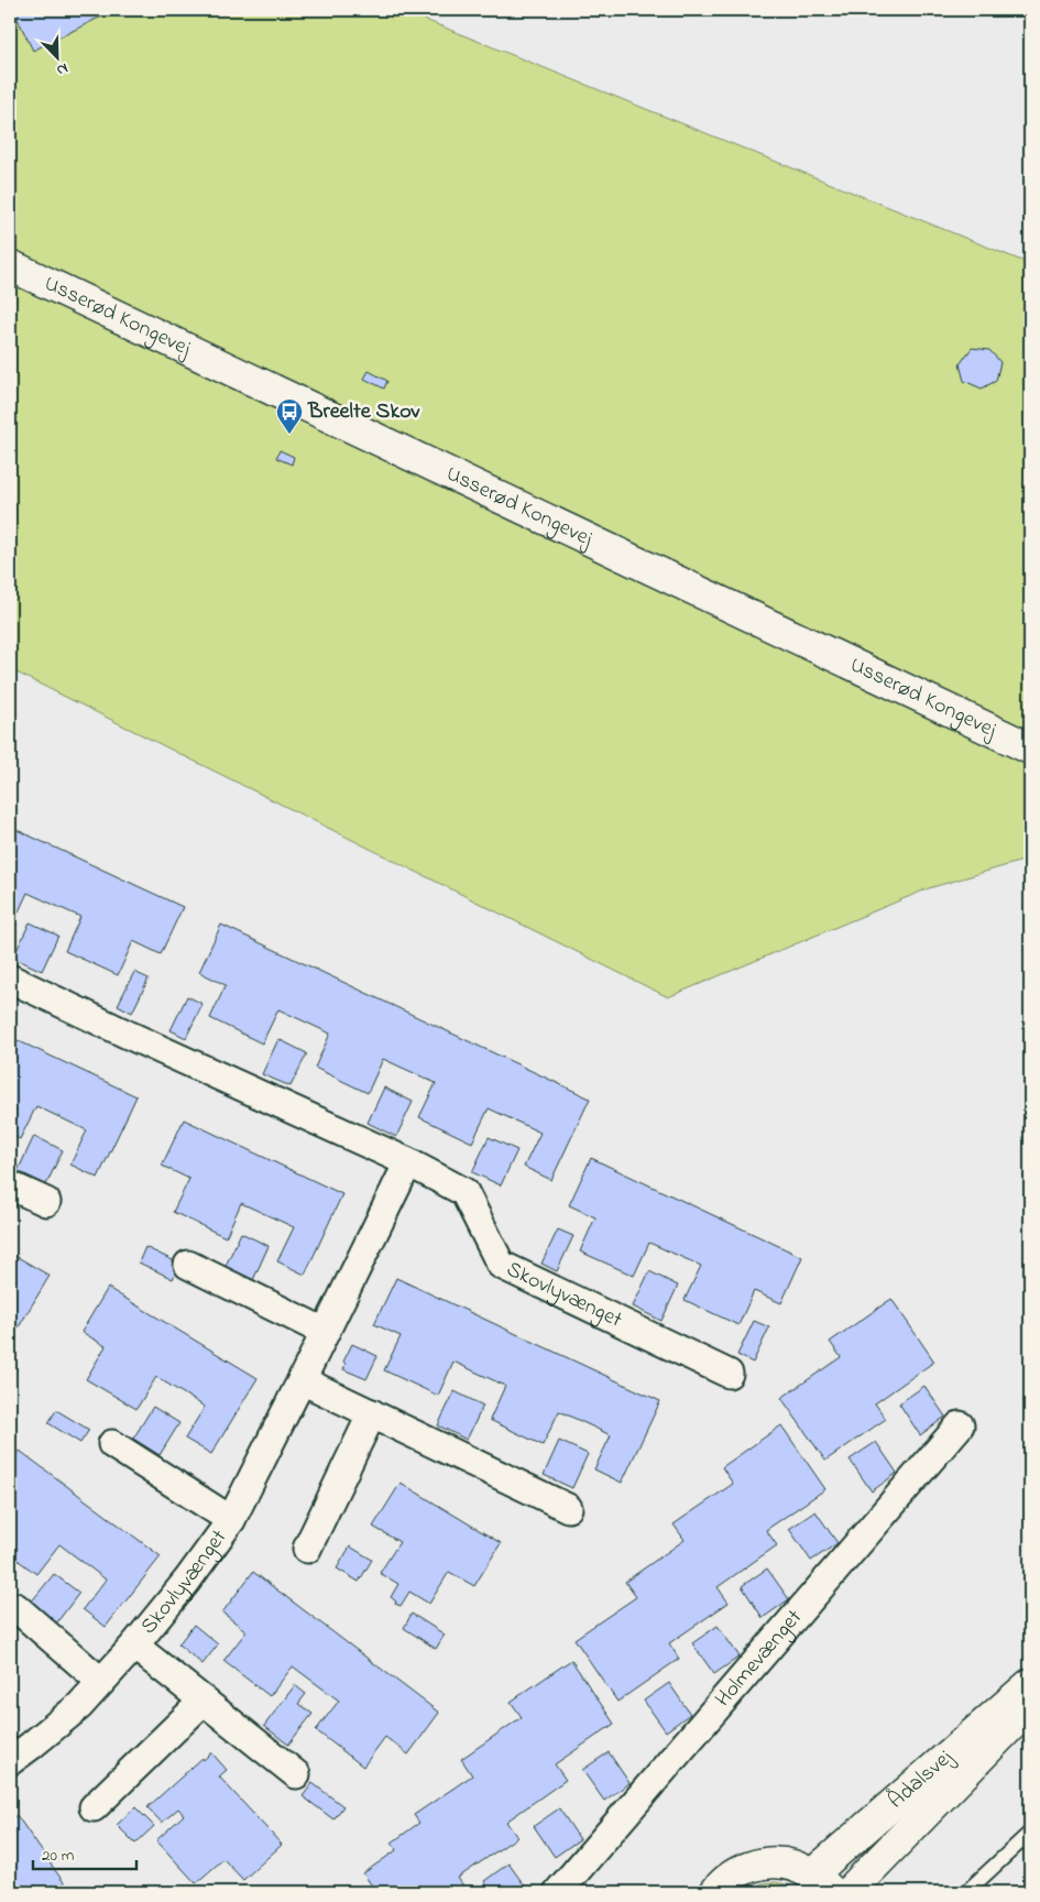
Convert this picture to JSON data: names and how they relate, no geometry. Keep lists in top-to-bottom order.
{
  "streets": {
    "main road": ["Usserød Kongevej", "Ådalsvej"],
    "street": ["Skovlyvænget", "Holmevænget"]
  },
  "places": {
    "bus stop": ["Breelte Skov"]
  },
  "scale_bar": "20 m",
  "north": "bottom right"
}
